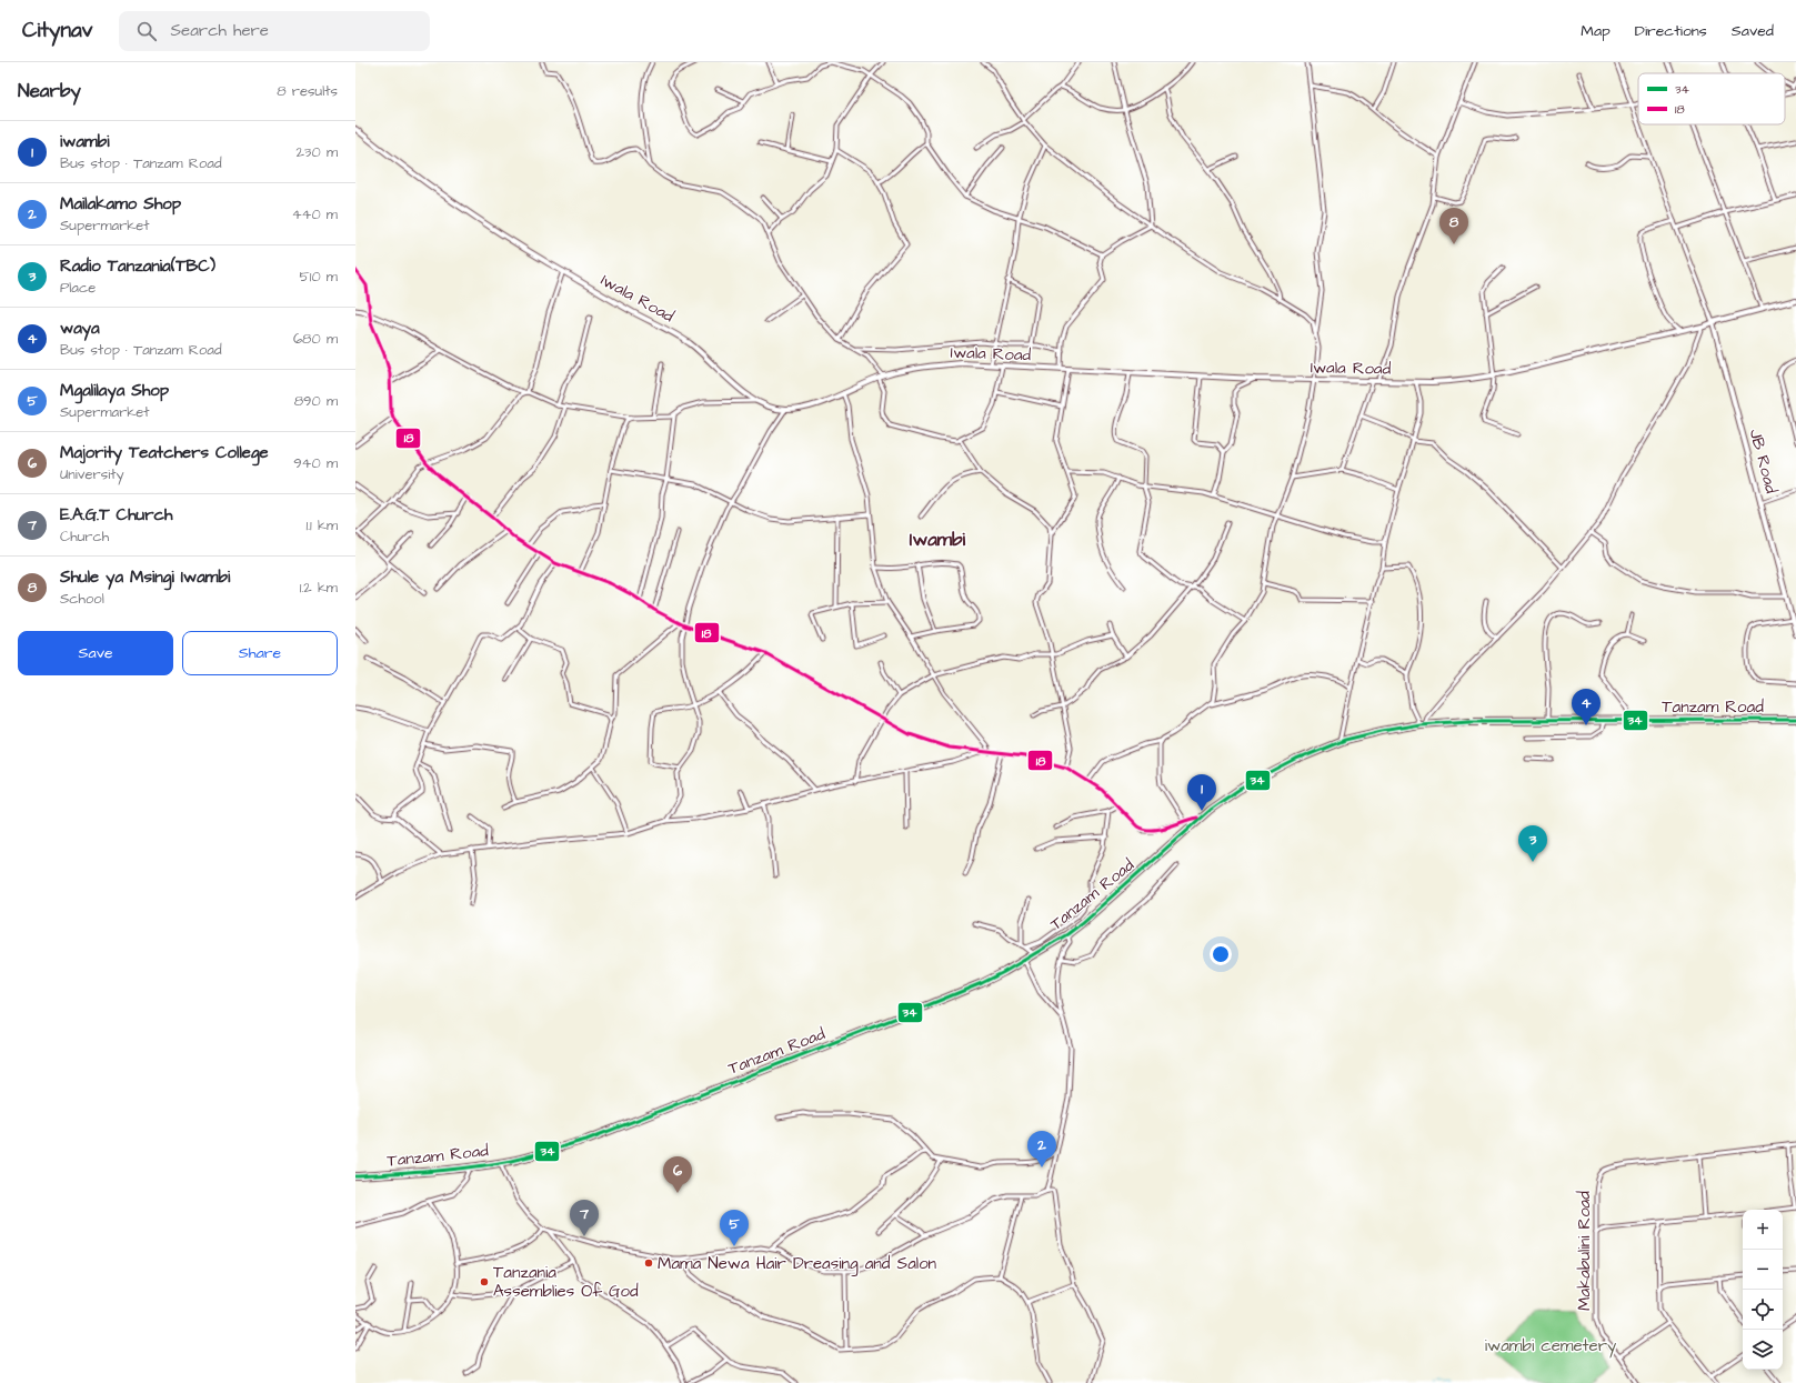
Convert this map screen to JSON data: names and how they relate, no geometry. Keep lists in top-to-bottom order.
{
  "streets": {
    "highway": ["Tanzam Road"],
    "street": ["Iwala Road", "JB Road", "Makabulini Road"]
  },
  "crossings": [
    ["Iwala Road", "JB Road"]
  ],
  "districts": ["Iwambi"],
  "parks": ["iwambi cemetery"],
  "places": ["Mama Newa Hair Dreasing and Salon", "Tanzania Assemblies Of God"],
  "lines": ["transit line 18", "transit line 34"],
  "legend": ["34", "18"],
  "page": {
    "header": "Citynav",
    "search": "Search here",
    "nav": ["Map", "Directions", "Saved"],
    "heading": ["Nearby", "8 results"],
    "list": [
      {
        "mark": "1",
        "name": "iwambi",
        "note": "Bus stop · Tanzam Road",
        "value": "230 m"
      },
      {
        "mark": "2",
        "name": "Mailakamo Shop",
        "note": "Supermarket",
        "value": "440 m"
      },
      {
        "mark": "3",
        "name": "Radio Tanzania(TBC)",
        "note": "Place",
        "value": "510 m"
      },
      {
        "mark": "4",
        "name": "waya",
        "note": "Bus stop · Tanzam Road",
        "value": "680 m"
      },
      {
        "mark": "5",
        "name": "Mgalilaya Shop",
        "note": "Supermarket",
        "value": "890 m"
      },
      {
        "mark": "6",
        "name": "Majority Teatchers College",
        "note": "University",
        "value": "940 m"
      },
      {
        "mark": "7",
        "name": "E.A.G.T Church",
        "note": "Church",
        "value": "1.1 km"
      },
      {
        "mark": "8",
        "name": "Shule ya Msingi Iwambi",
        "note": "School",
        "value": "1.2 km"
      }
    ],
    "pins": [
      "8",
      "4",
      "1",
      "3",
      "2",
      "6",
      "7",
      "5"
    ],
    "buttons": ["Save", "Share"],
    "map_buttons": ["+", "−"]
  }
}
